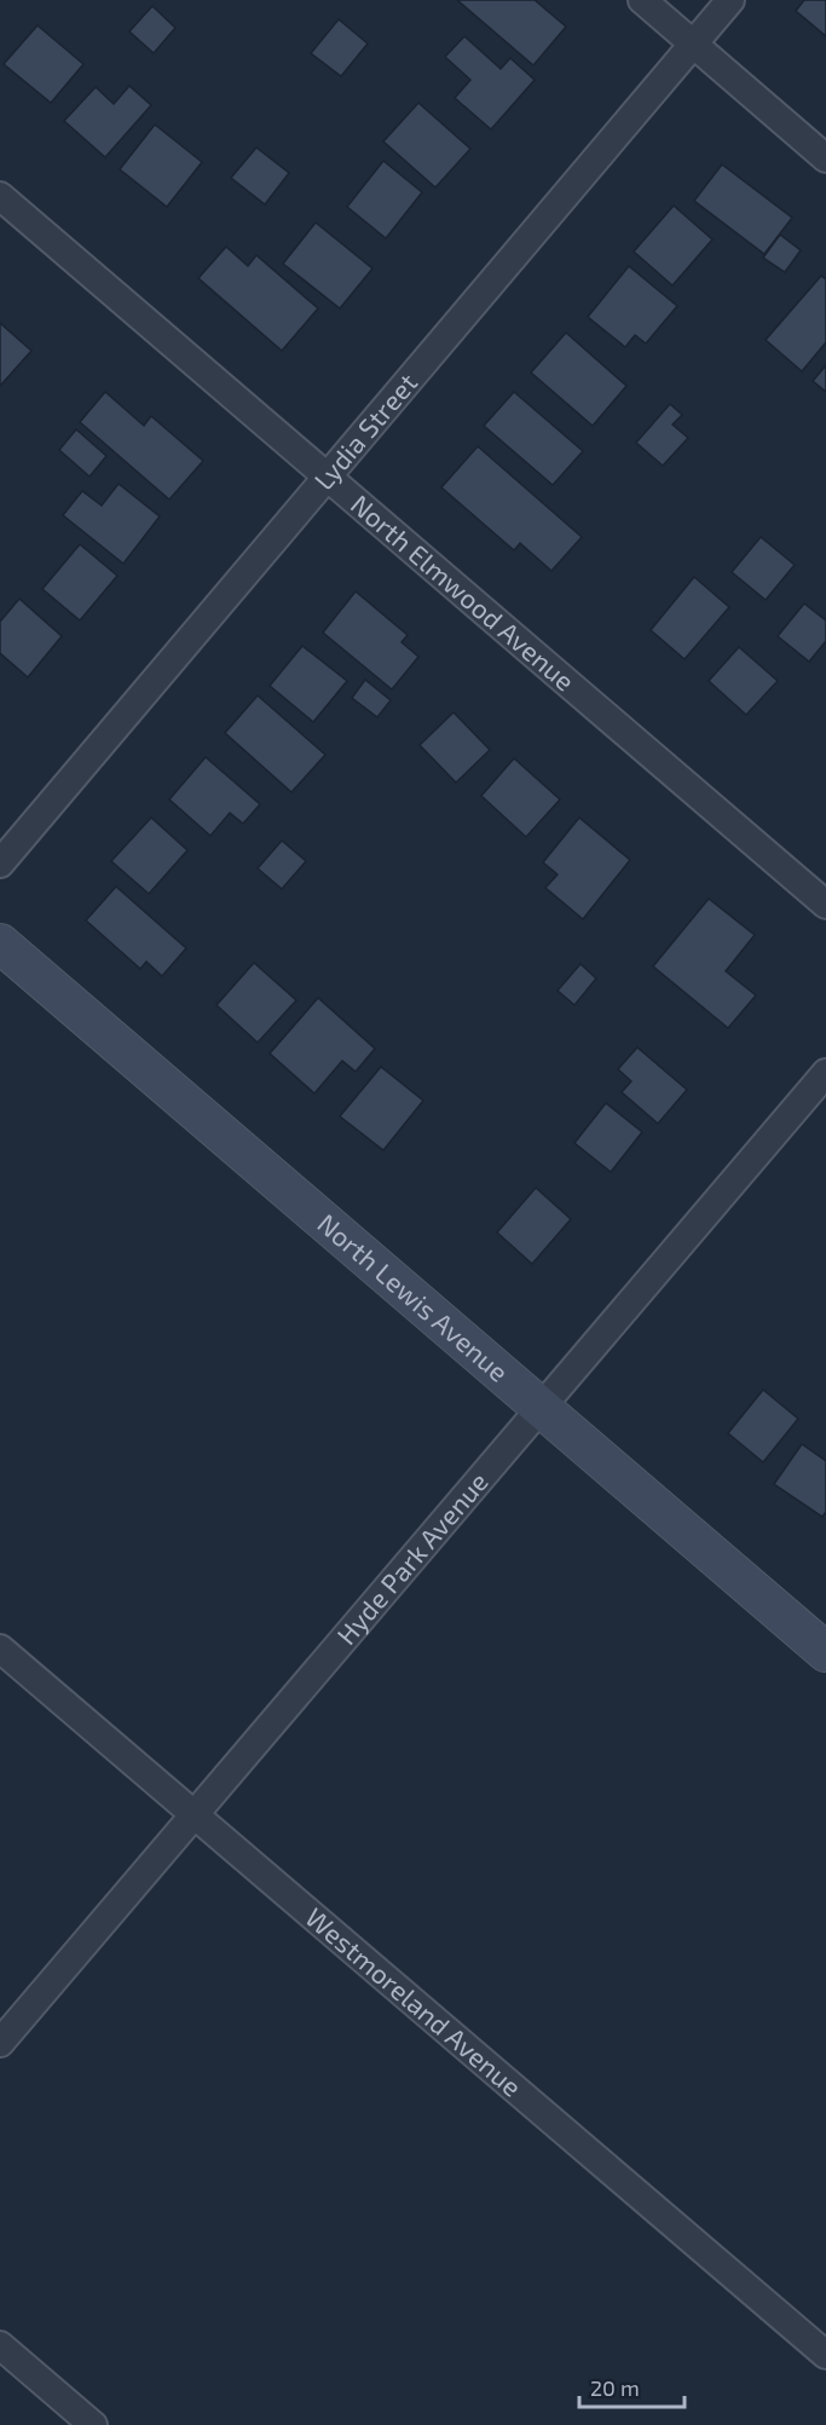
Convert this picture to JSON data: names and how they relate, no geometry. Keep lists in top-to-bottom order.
{
  "streets": {
    "main road": ["North Lewis Avenue"],
    "street": [
      "Lydia Street",
      "North Elmwood Avenue",
      "Hyde Park Avenue",
      "Westmoreland Avenue"
    ]
  },
  "crossings": [
    ["Lydia Street", "North Elmwood Avenue"],
    ["North Lewis Avenue", "Hyde Park Avenue"],
    ["Hyde Park Avenue", "Westmoreland Avenue"]
  ],
  "scale_bar": "20 m"
}
